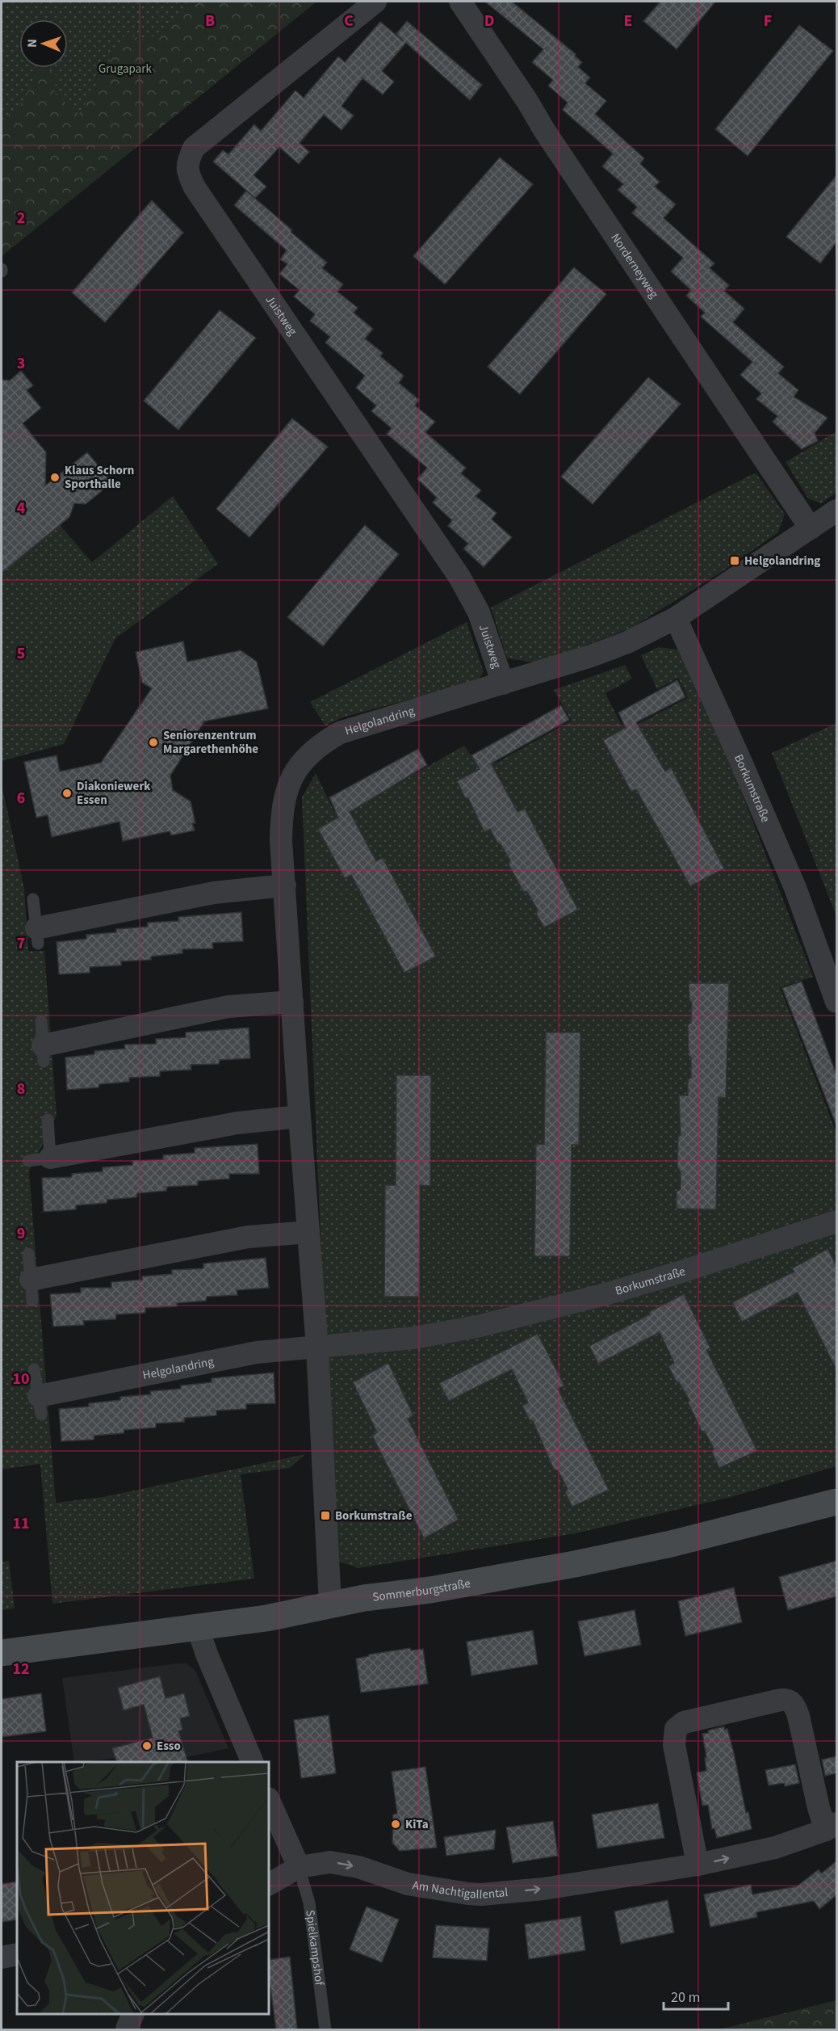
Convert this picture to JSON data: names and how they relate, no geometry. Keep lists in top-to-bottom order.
{
  "streets": {
    "street": [
      "Norderneyweg",
      "Juistweg",
      "Helgolandring",
      "Borkumstraße",
      "Sommerburgstraße",
      "Am Nachtigallental"
    ],
    "lane": ["Spielkampshof"]
  },
  "crossings": [
    ["Norderneyweg", "Helgolandring"],
    ["Juistweg", "Helgolandring"],
    ["Helgolandring", "Borkumstraße"],
    ["Helgolandring", "Sommerburgstraße"],
    ["Am Nachtigallental", "Spielkampshof"]
  ],
  "one_way": ["Am Nachtigallental"],
  "parks": ["Grugapark"],
  "places": {
    "other": [
      "Klaus Schorn Sporthalle",
      "Seniorenzentrum Margarethenhöhe",
      "Diakoniewerk Essen",
      "Esso",
      "KiTa"
    ],
    "transit": ["Helgolandring", "Borkumstraße"]
  },
  "scale_bar": "20 m",
  "north": "left",
  "grid": {
    "columns": [
      "B",
      "C",
      "D",
      "E",
      "F"
    ],
    "rows": [
      "2",
      "3",
      "4",
      "5",
      "6",
      "7",
      "8",
      "9",
      "10",
      "11",
      "12"
    ]
  }
}
